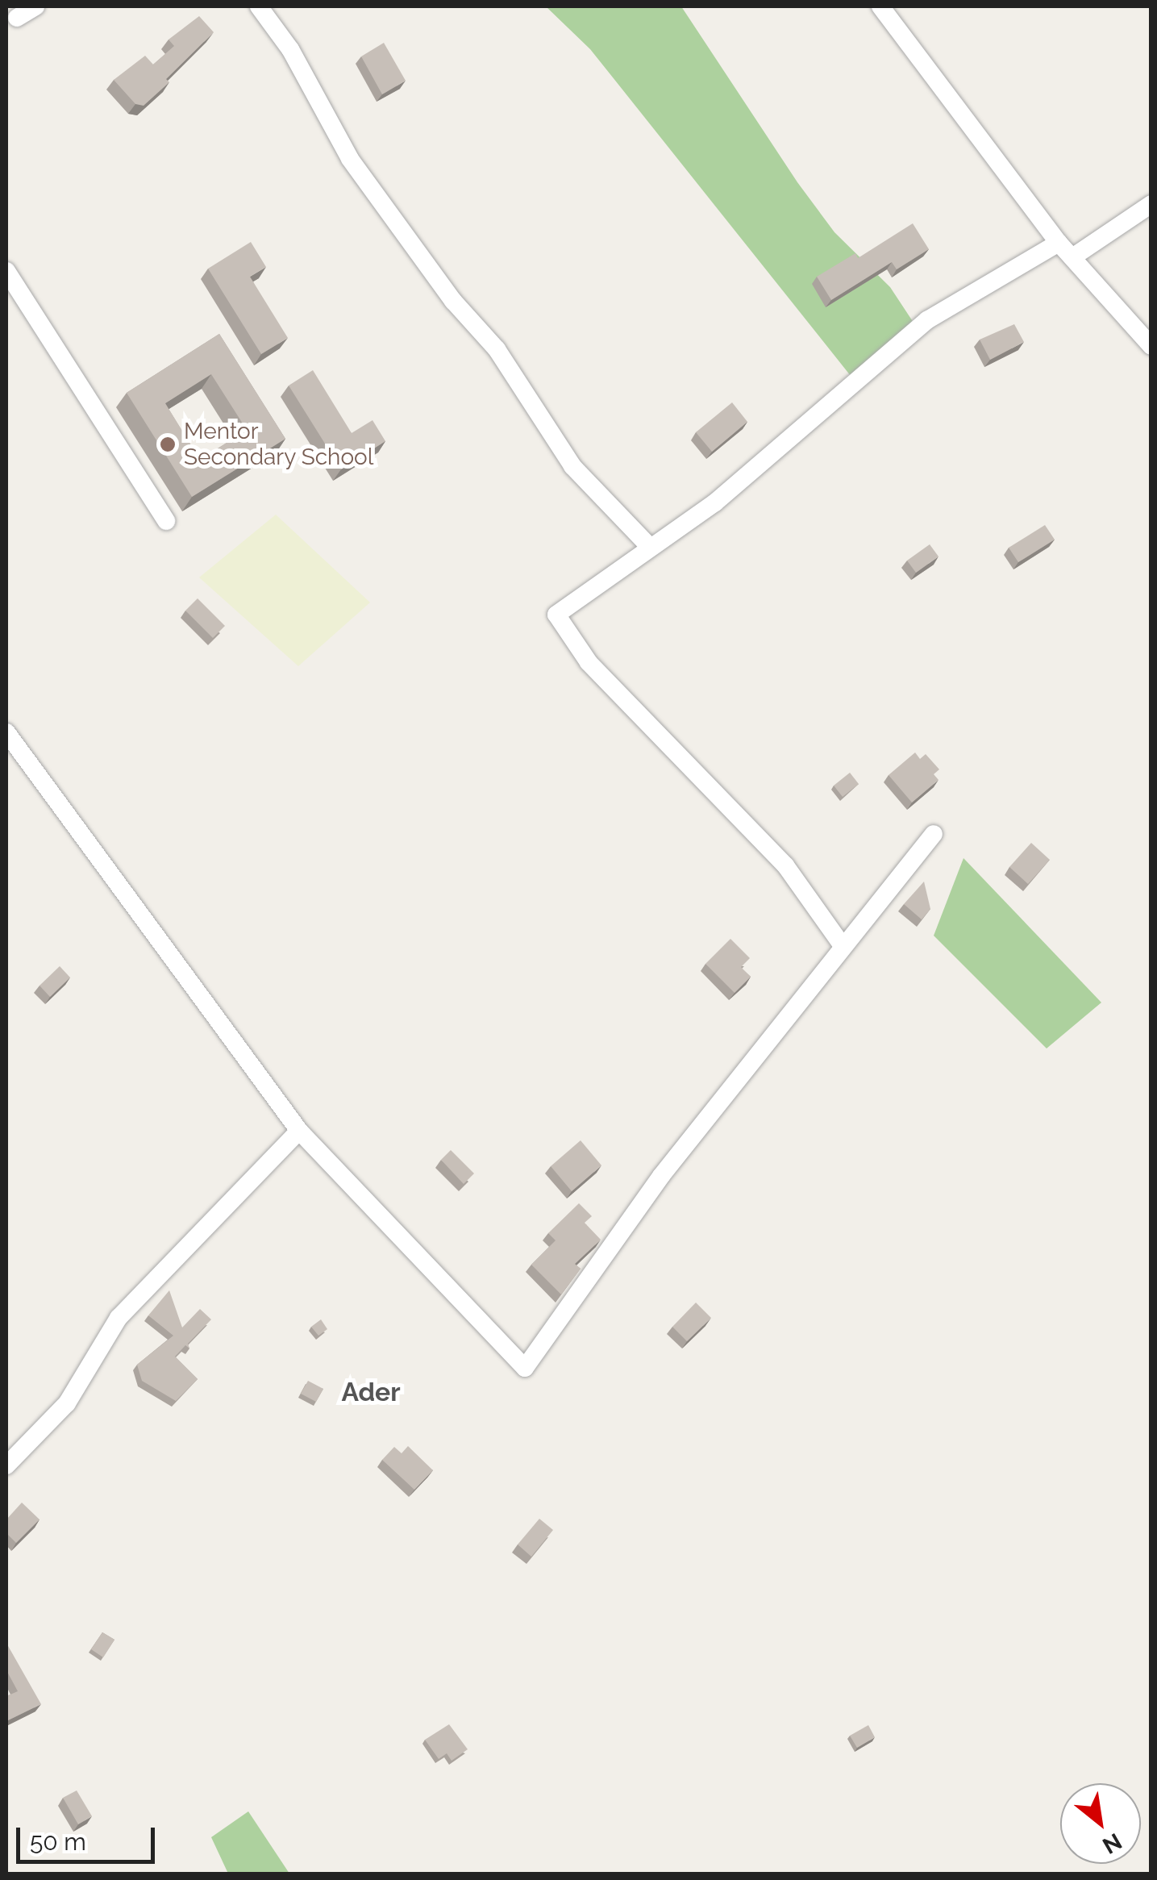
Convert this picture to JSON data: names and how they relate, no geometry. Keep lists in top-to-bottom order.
{
  "districts": ["Ader"],
  "places": ["Mentor Secondary School"],
  "scale_bar": "50 m",
  "north": "bottom right"
}
